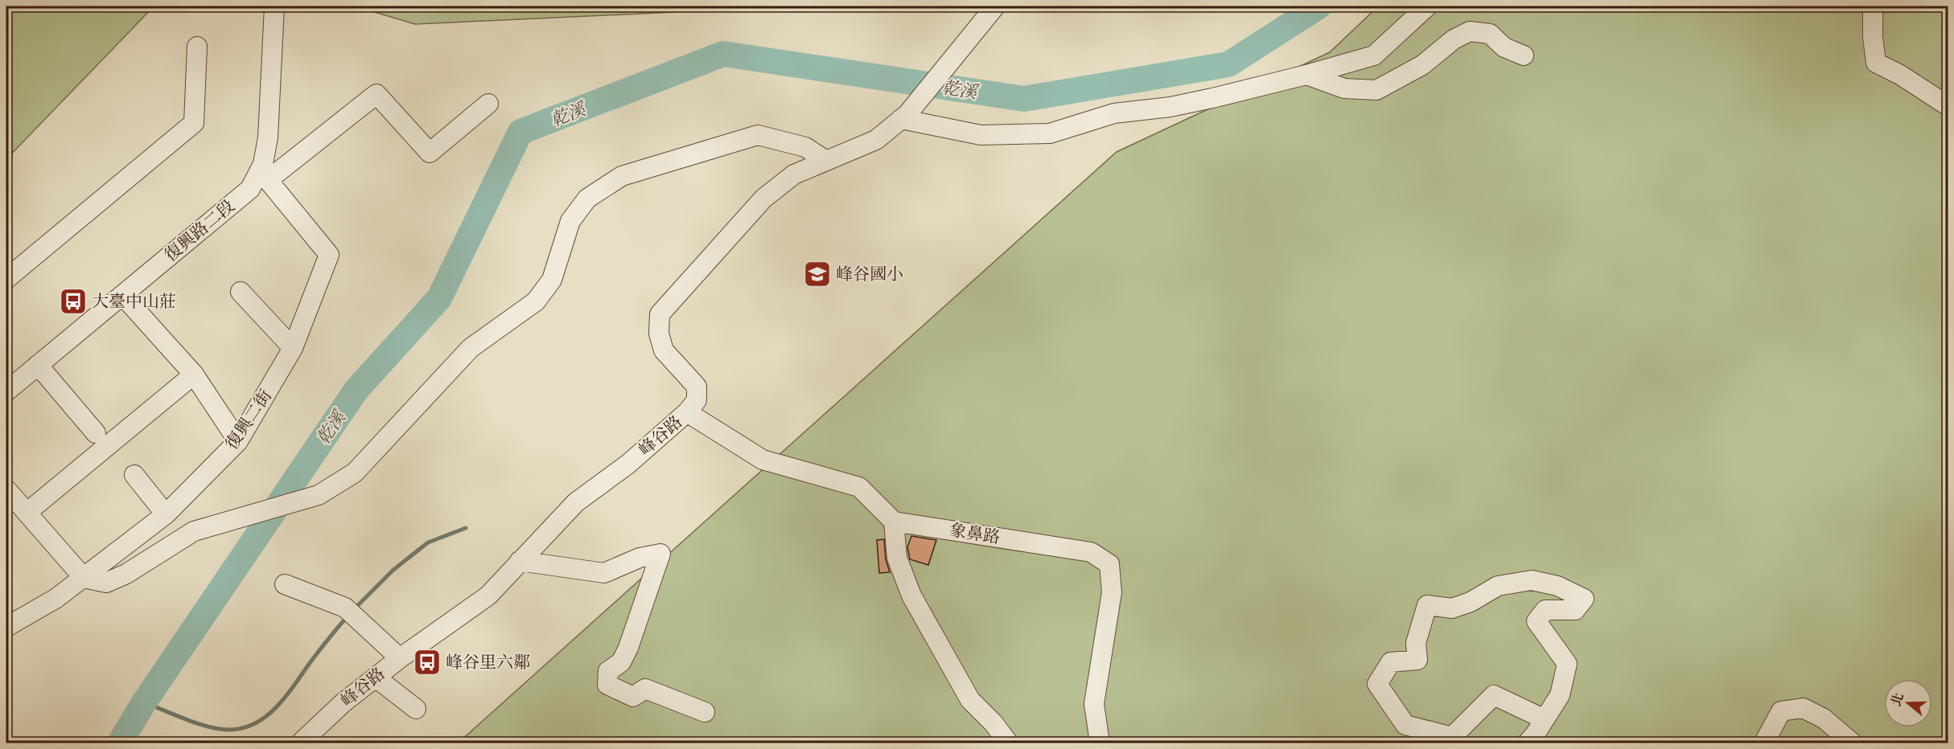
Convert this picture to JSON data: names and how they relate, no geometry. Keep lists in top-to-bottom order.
{
  "streets": {
    "street": [
      "復興路二段",
      "復興二街",
      "峰谷路",
      "象鼻路"
    ]
  },
  "crossings": [
    ["復興路二段", "復興二街"]
  ],
  "water": ["乾溪"],
  "places": {
    "school or university": ["峰谷國小"],
    "bus stop": ["大臺中山莊", "峰谷里六鄰"]
  },
  "north": "left"
}
